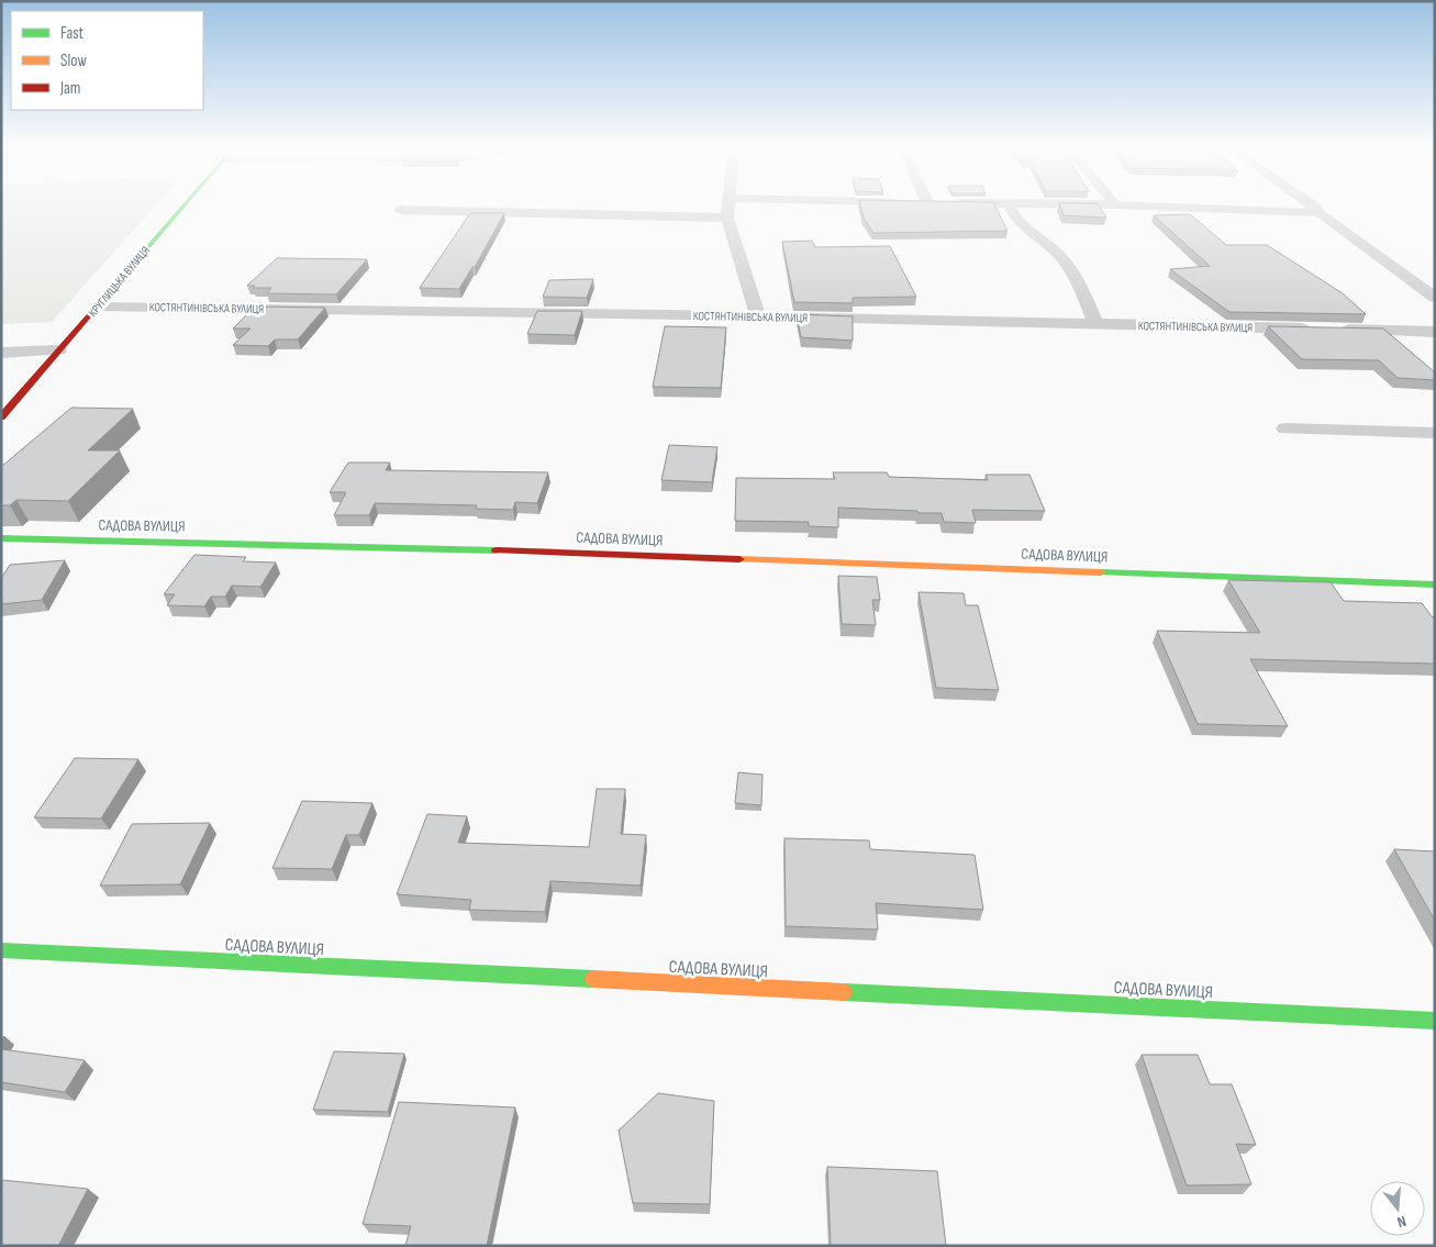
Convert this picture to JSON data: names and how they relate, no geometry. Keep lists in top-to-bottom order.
{
  "streets": {
    "street": ["КРУГЛИЦЬКА ВУЛИЦЯ", "КОСТЯНТИНІВСЬКА ВУЛИЦЯ", "САДОВА ВУЛИЦЯ"]
  },
  "crossings": [
    ["КРУГЛИЦЬКА ВУЛИЦЯ", "КОСТЯНТИНІВСЬКА ВУЛИЦЯ"]
  ],
  "legend": ["Fast", "Slow", "Jam"],
  "north": "bottom"
}
